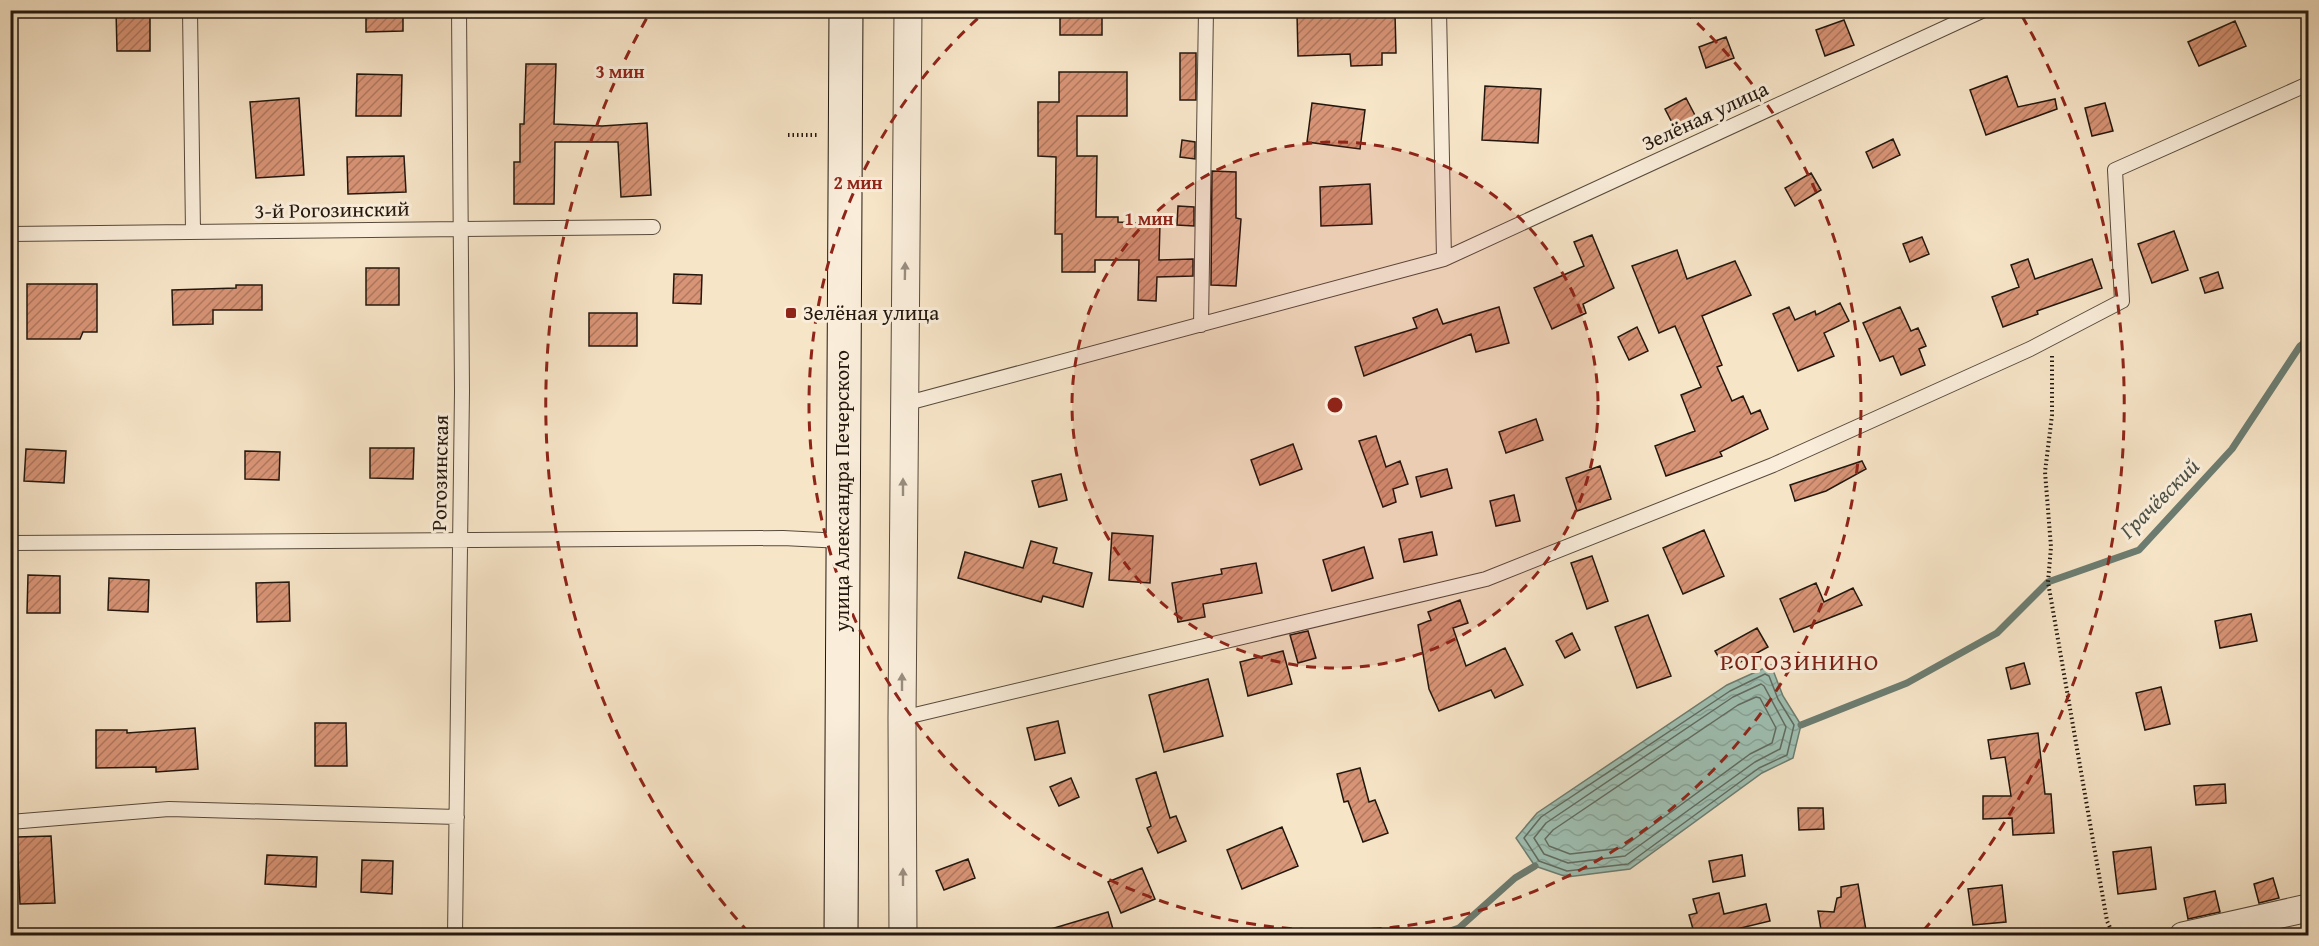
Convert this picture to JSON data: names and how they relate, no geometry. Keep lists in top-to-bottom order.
{
  "streets": {
    "main road": ["улица Александра Печерского"],
    "lane": ["Зелёная улица", "3-й Рогозинский", "Рогозинская"]
  },
  "crossings": [
    ["3-й Рогозинский", "Рогозинская"]
  ],
  "districts": ["РОГОЗИНИНО"],
  "water": ["Грачёвский"],
  "places": {
    "transit": ["Зелёная улица"]
  },
  "rings": ["3 мин", "2 мин", "1 мин"]
}
